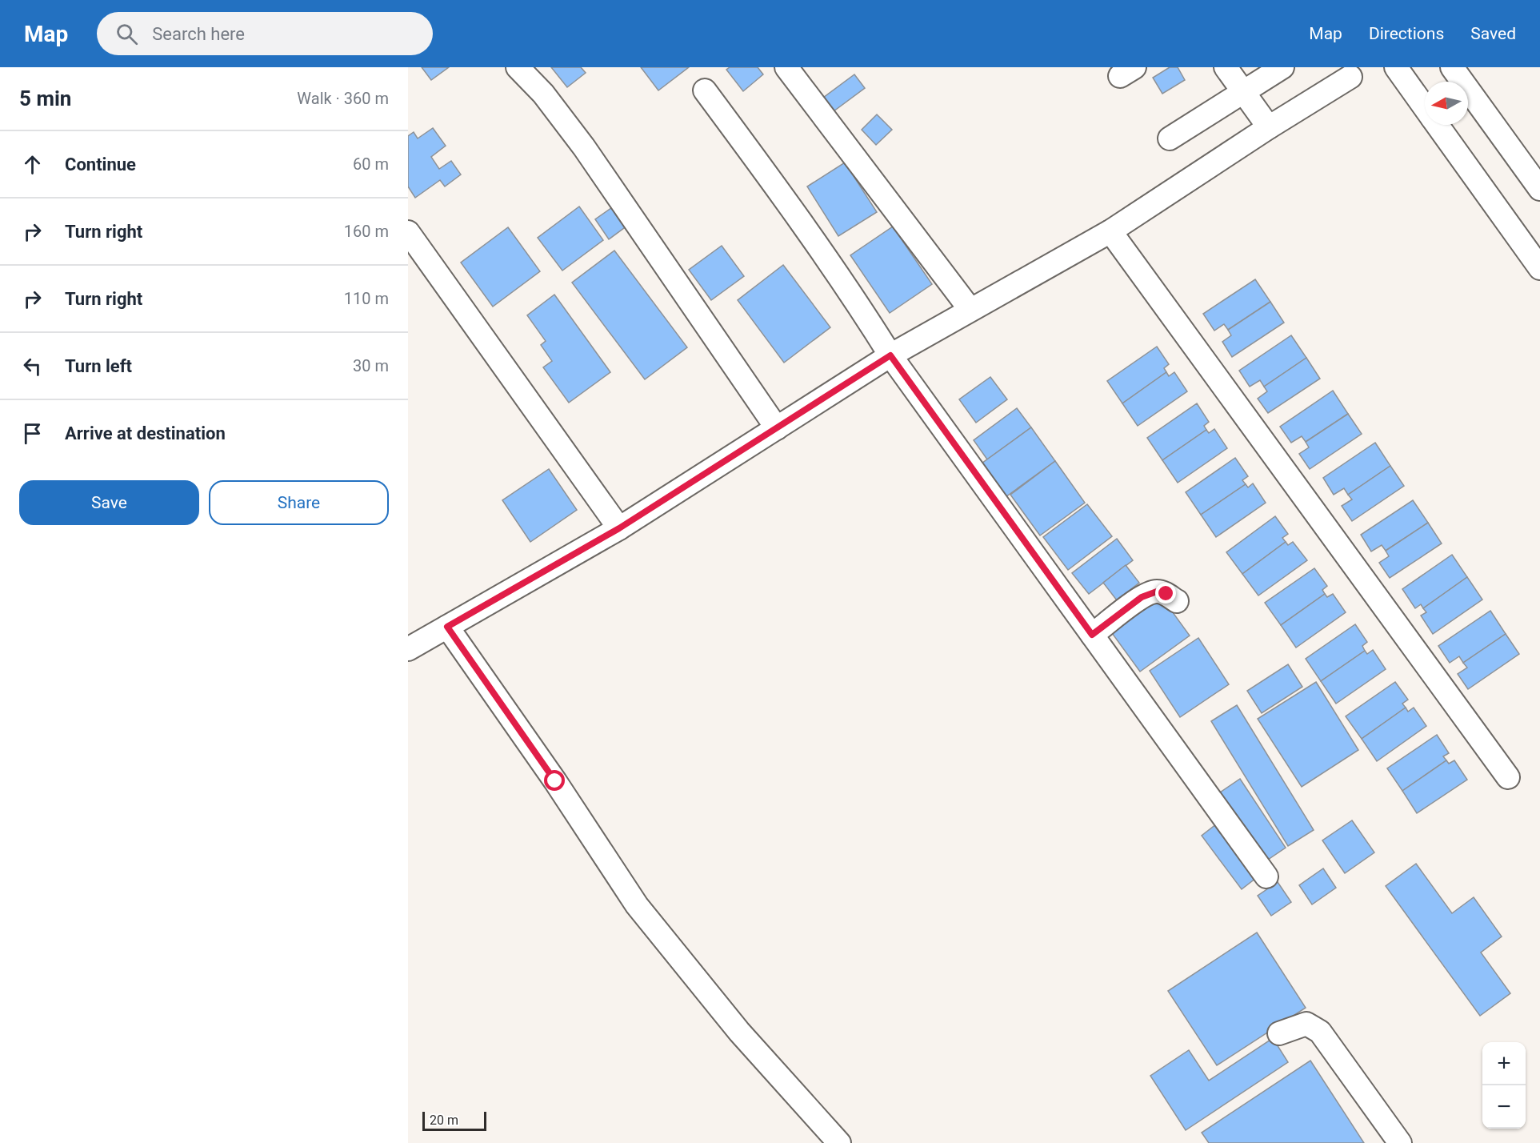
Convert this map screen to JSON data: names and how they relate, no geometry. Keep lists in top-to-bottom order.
{
  "scale_bar": "20 m",
  "north": "left",
  "page": {
    "header": "Map",
    "search": "Search here",
    "nav": ["Map", "Directions", "Saved"],
    "heading": ["5 min", "Walk · 360 m"],
    "list": [
      ["Continue", "60 m"],
      ["Turn right", "160 m"],
      ["Turn right", "110 m"],
      ["Turn left", "30 m"],
      "Arrive at destination"
    ],
    "buttons": ["Save", "Share"],
    "map_buttons": ["+", "−"],
    "scale": "20 m"
  }
}
